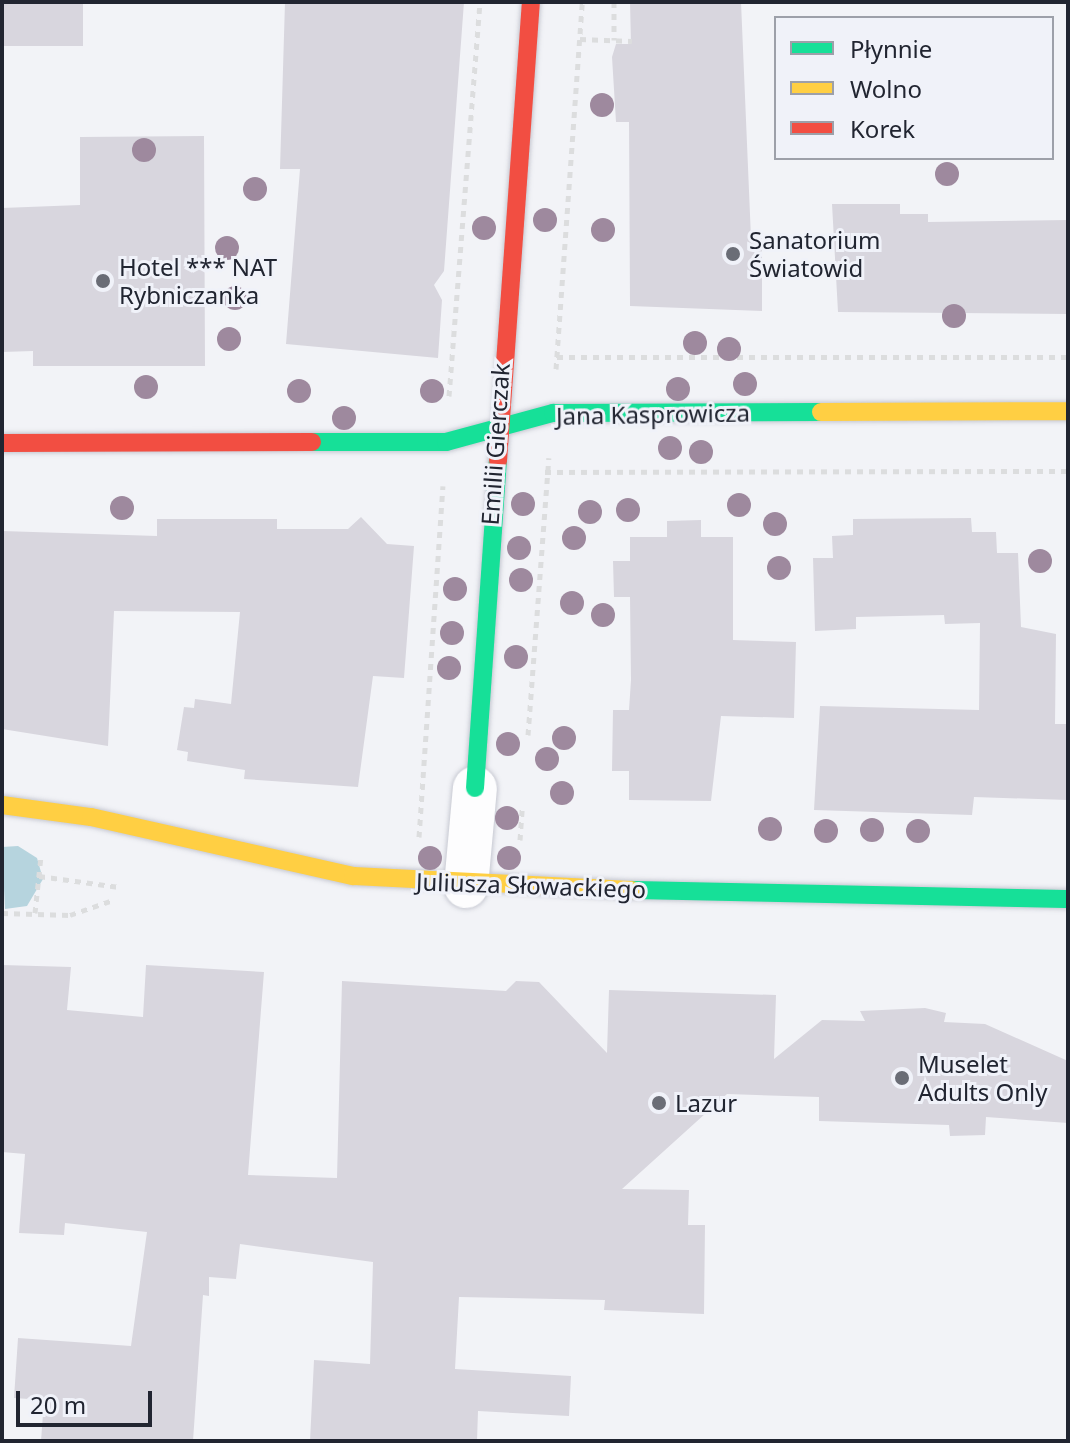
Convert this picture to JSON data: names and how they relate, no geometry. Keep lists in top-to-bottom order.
{
  "streets": {
    "street": ["Jana Kasprowicza", "Emilii Gierczak", "Juliusza Słowackiego"]
  },
  "crossings": [
    ["Jana Kasprowicza", "Emilii Gierczak"],
    ["Emilii Gierczak", "Juliusza Słowackiego"]
  ],
  "places": [
    "Sanatorium Światowid",
    "Hotel *** NAT Rybniczanka",
    "Muselet Adults Only",
    "Lazur"
  ],
  "legend": ["Płynnie", "Wolno", "Korek"],
  "scale_bar": "20 m"
}
